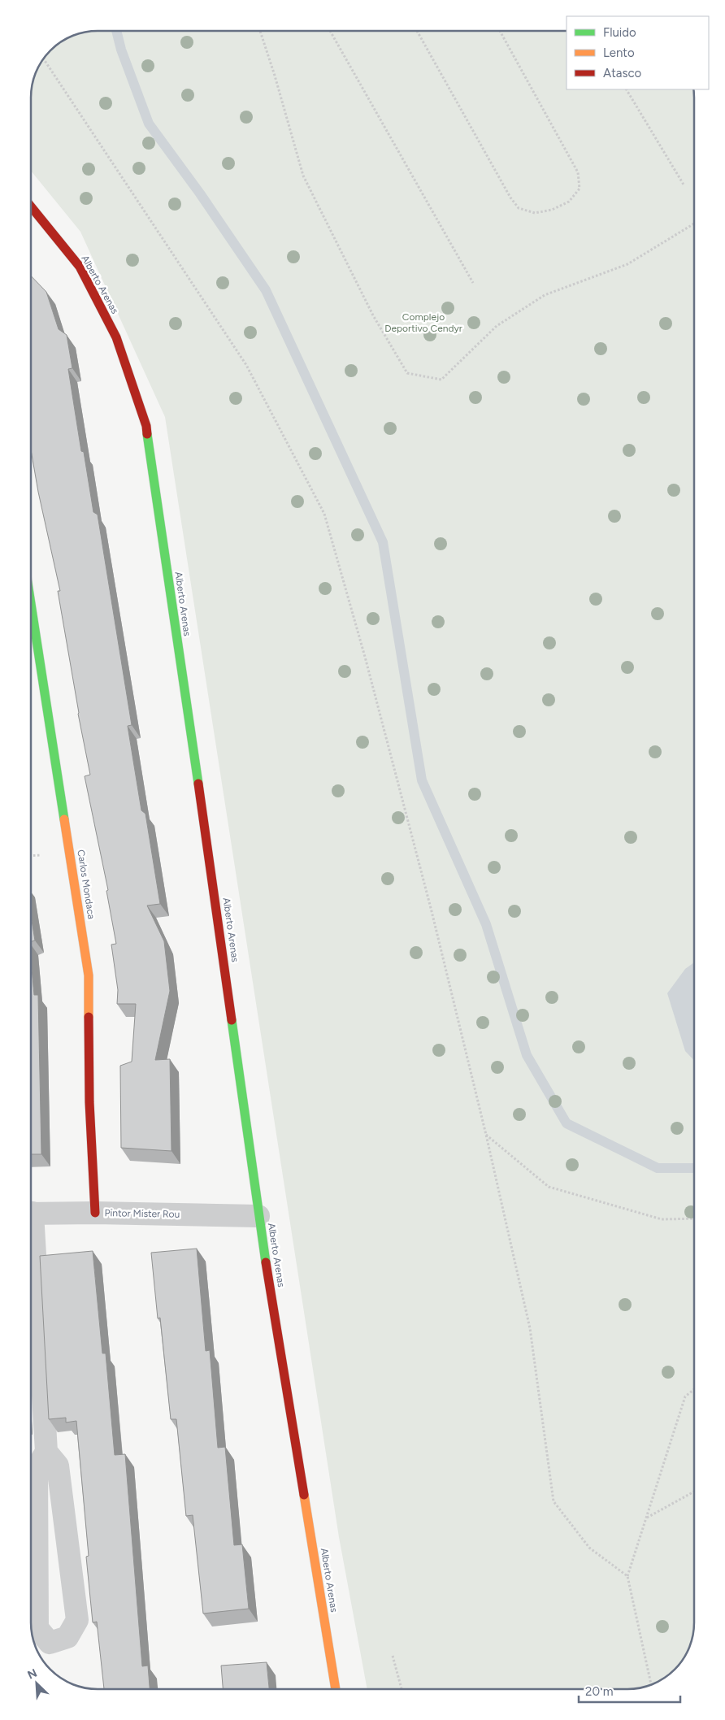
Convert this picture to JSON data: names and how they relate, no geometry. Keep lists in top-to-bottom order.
{
  "streets": {
    "street": ["Alberto Arenas", "Carlos Mondaca", "Pintor Mister Rou"]
  },
  "crossings": [
    ["Alberto Arenas", "Pintor Mister Rou"],
    ["Carlos Mondaca", "Pintor Mister Rou"]
  ],
  "parks": ["Complejo Deportivo Cendyr"],
  "legend": ["Fluido", "Lento", "Atasco"],
  "scale_bar": "20 m",
  "north": "top left"
}
